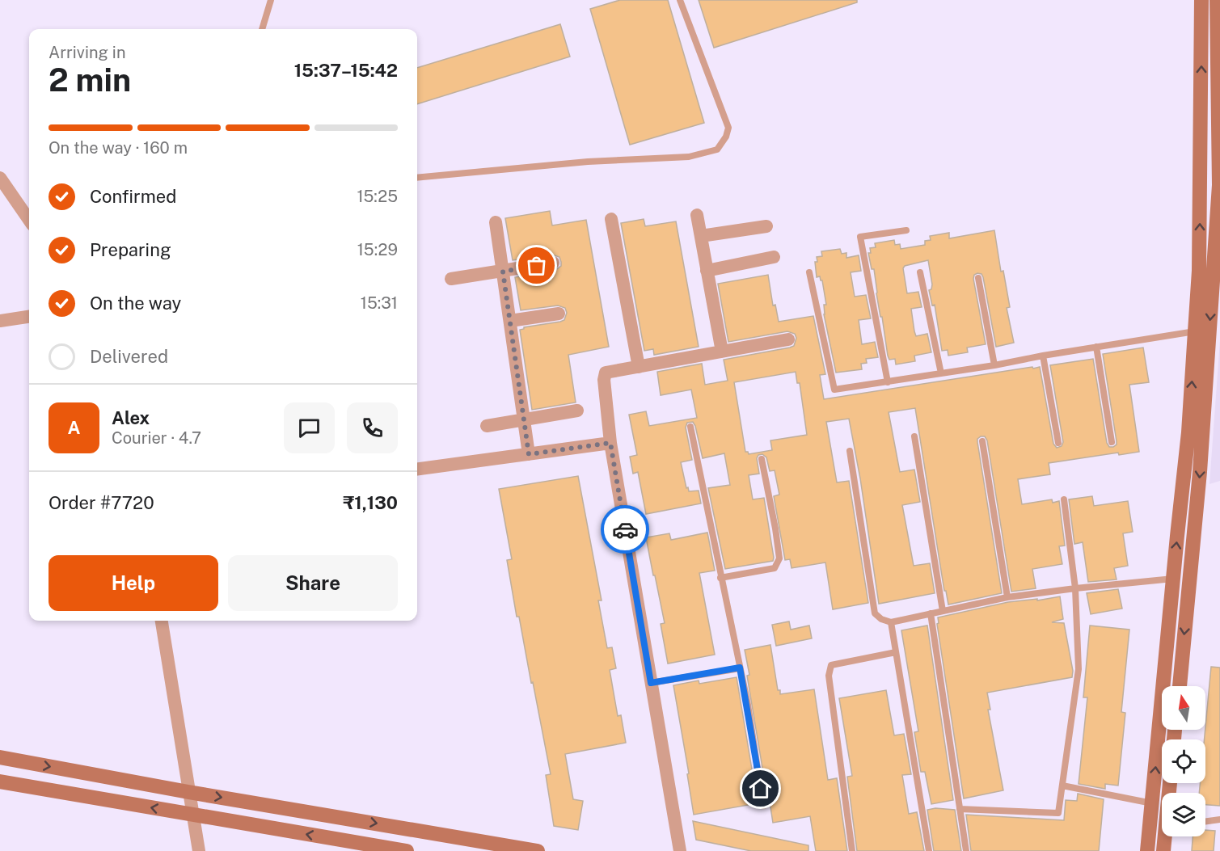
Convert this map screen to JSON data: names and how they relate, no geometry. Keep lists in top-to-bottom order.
{
  "north": "top",
  "page": {
    "heading": ["2 min", "Arriving in", "15:37–15:42"],
    "panel": [
      "Alex",
      "Courier · 4.7",
      "Order #7720",
      "₹1,130"
    ],
    "bar": "On the way · 160 m",
    "list": [
      ["Confirmed", "15:25"],
      ["Preparing", "15:29"],
      ["On the way", "15:31"],
      "Delivered"
    ],
    "round": "A",
    "buttons": ["Help", "Share"]
  }
}
